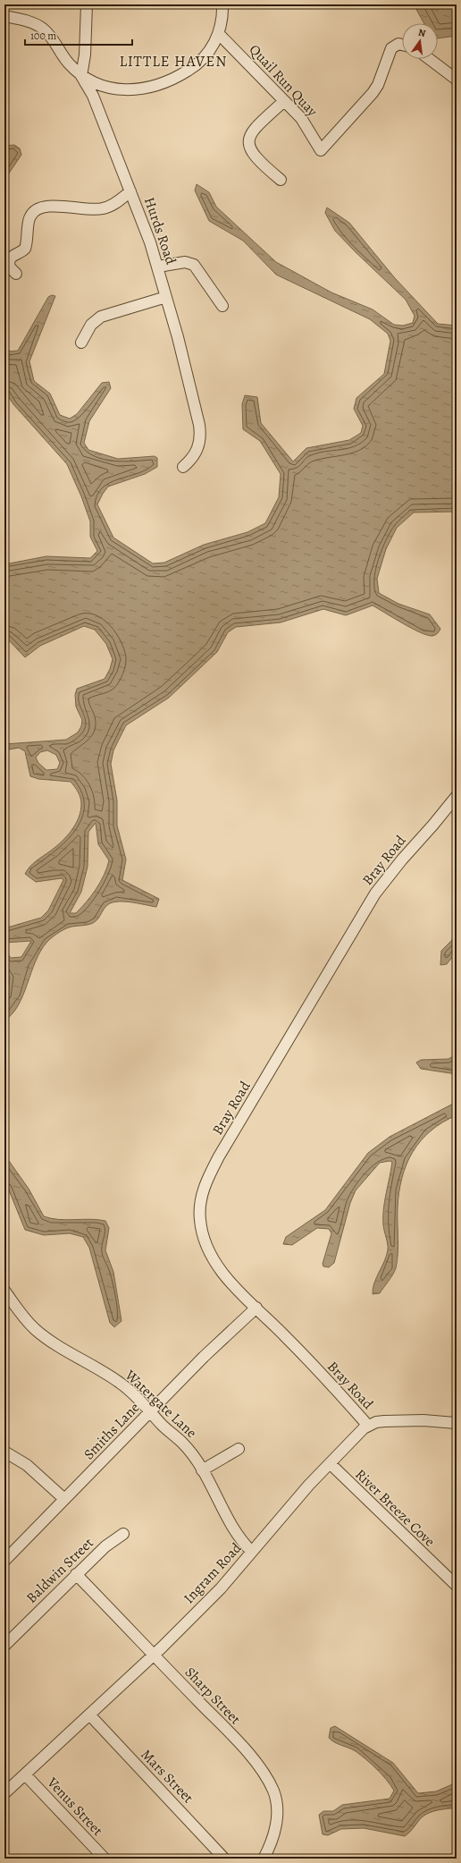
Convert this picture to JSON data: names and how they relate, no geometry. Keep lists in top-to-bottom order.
{
  "streets": {
    "street": [
      "Quail Run Quay",
      "Hurds Road",
      "Bray Road",
      "Watergate Lane",
      "Smiths Lane",
      "River Breeze Cove",
      "Baldwin Street",
      "Ingram Road",
      "Sharp Street",
      "Mars Street",
      "Venus Street"
    ]
  },
  "crossings": [
    ["Bray Road", "Smiths Lane"],
    ["Bray Road", "Ingram Road"],
    ["Watergate Lane", "Smiths Lane"],
    ["Watergate Lane", "Ingram Road"],
    ["River Breeze Cove", "Ingram Road"],
    ["Baldwin Street", "Sharp Street"],
    ["Ingram Road", "Sharp Street"],
    ["Ingram Road", "Mars Street"],
    ["Ingram Road", "Venus Street"]
  ],
  "districts": ["LITTLE HAVEN"],
  "scale_bar": "100 m",
  "north": "top"
}
